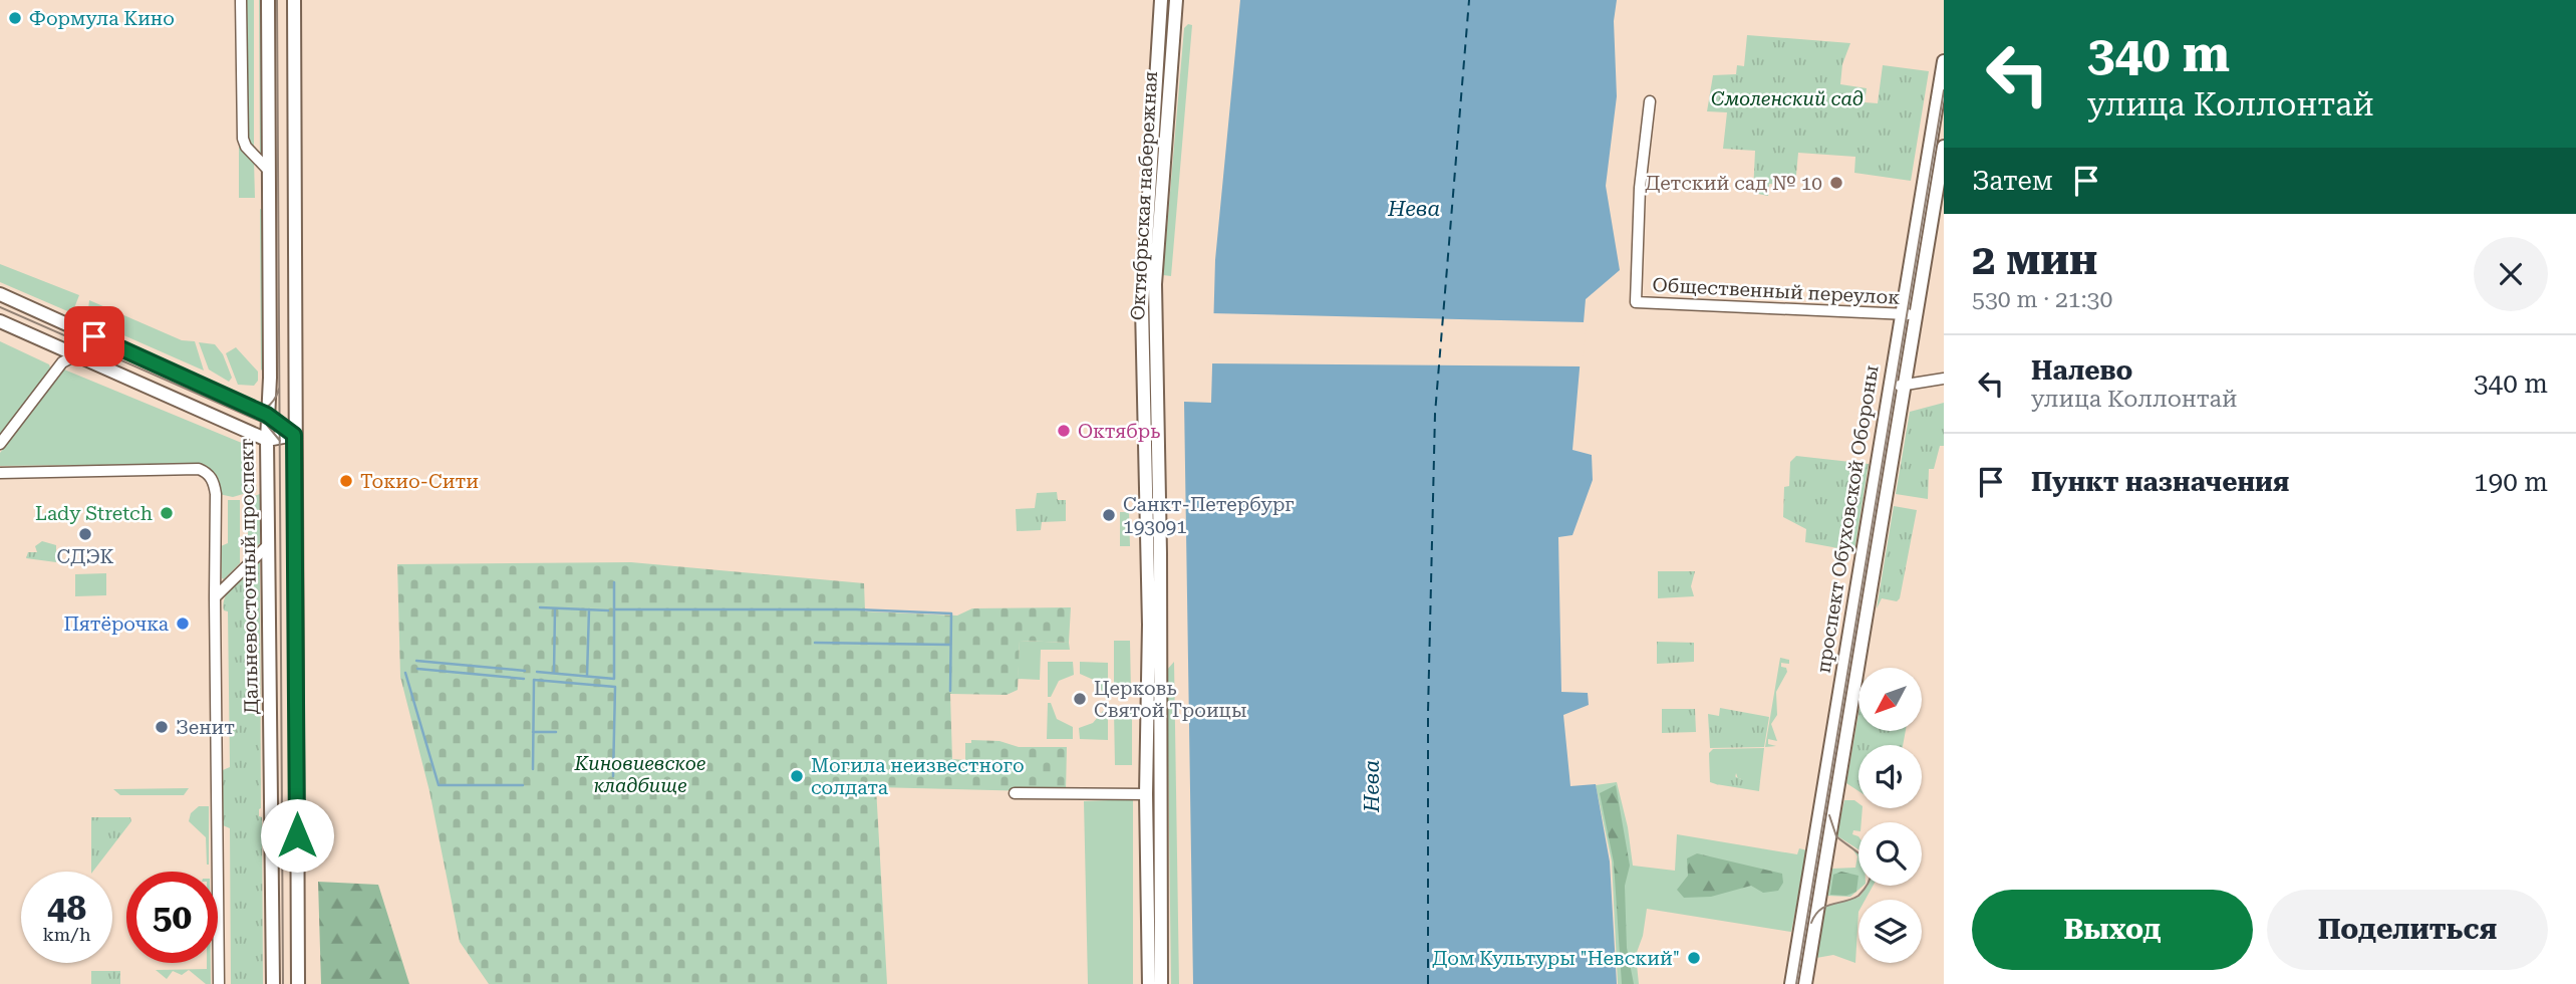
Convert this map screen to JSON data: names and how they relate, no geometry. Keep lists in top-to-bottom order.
{
  "streets": {
    "main road": ["Октябрьская набережная", "проспект Обуховской Обороны", "Дальневосточный проспект"],
    "street": ["Общественный переулок"]
  },
  "crossings": [
    ["Общественный переулок", "проспект Обуховской Обороны"]
  ],
  "water": ["Нева"],
  "parks": ["Смоленский сад", "Киновиевское кладбище"],
  "places": [
    "Формула Кино",
    "Детский сад № 10",
    "Октябрь",
    "Токио-Сити",
    "Lady Stretch",
    "Санкт-Петербург 193091",
    "СДЭК",
    "Пятёрочка",
    "Церковь Святой Троицы",
    "Зенит",
    "Могила неизвестного солдата",
    "Дом Культуры \"Невский\""
  ],
  "north": "bottom left",
  "page": {
    "turn": ["340 m", "улица Коллонтай"],
    "then": "Затем",
    "heading": ["2 мин", "530 m · 21:30"],
    "list": [
      {
        "name": "Налево",
        "note": "улица Коллонтай",
        "value": "340 m"
      },
      {
        "name": "Пункт назначения",
        "value": "190 m"
      }
    ],
    "speed": "48 km/h",
    "limit": "50",
    "buttons": ["Выход", "Поделиться"]
  }
}
